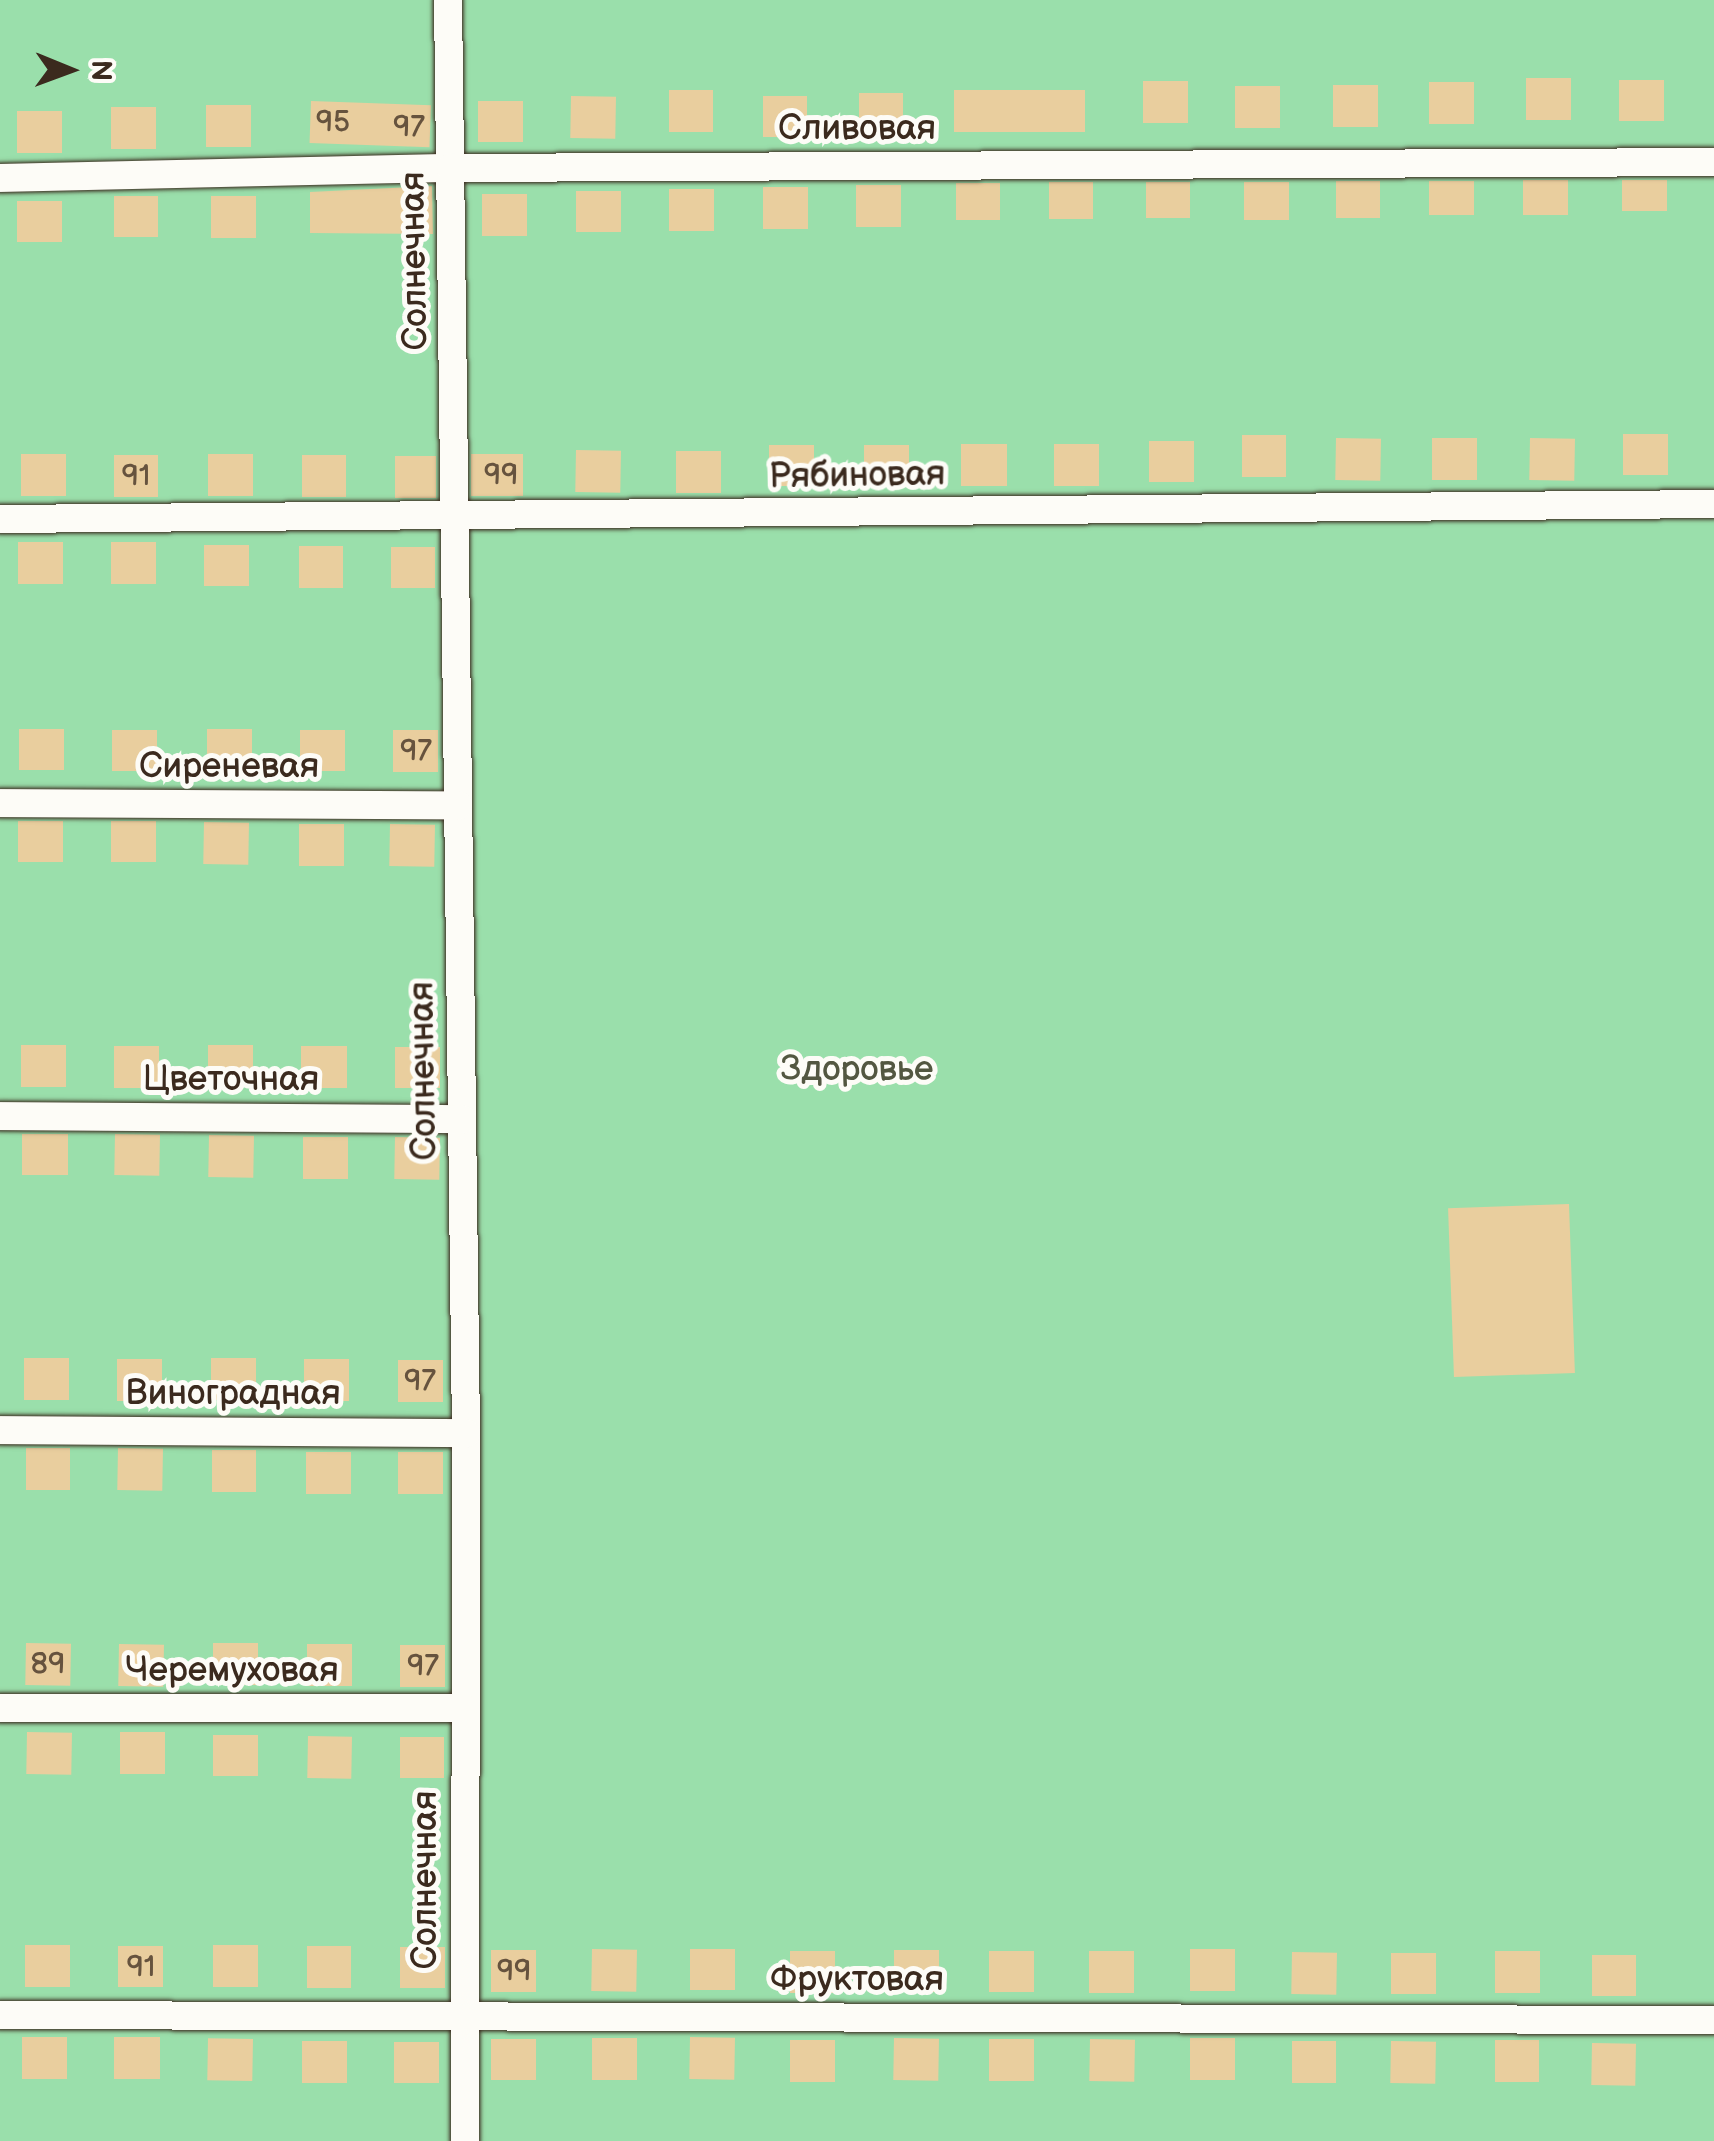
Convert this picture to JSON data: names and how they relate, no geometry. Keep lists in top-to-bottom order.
{
  "streets": {
    "street": [
      "Сливовая",
      "Солнечная",
      "Рябиновая",
      "Сиреневая",
      "Цветочная",
      "Виноградная",
      "Черемуховая",
      "Фруктовая"
    ]
  },
  "crossings": [
    ["Сливовая", "Солнечная"],
    ["Солнечная", "Рябиновая"],
    ["Солнечная", "Сиреневая"],
    ["Солнечная", "Цветочная"],
    ["Солнечная", "Виноградная"],
    ["Солнечная", "Черемуховая"],
    ["Солнечная", "Фруктовая"]
  ],
  "parks": ["Здоровье"],
  "house_numbers": [
    "95",
    "97",
    "99",
    "91",
    "97",
    "97",
    "89",
    "97",
    "91",
    "99"
  ],
  "north": "right"
}
